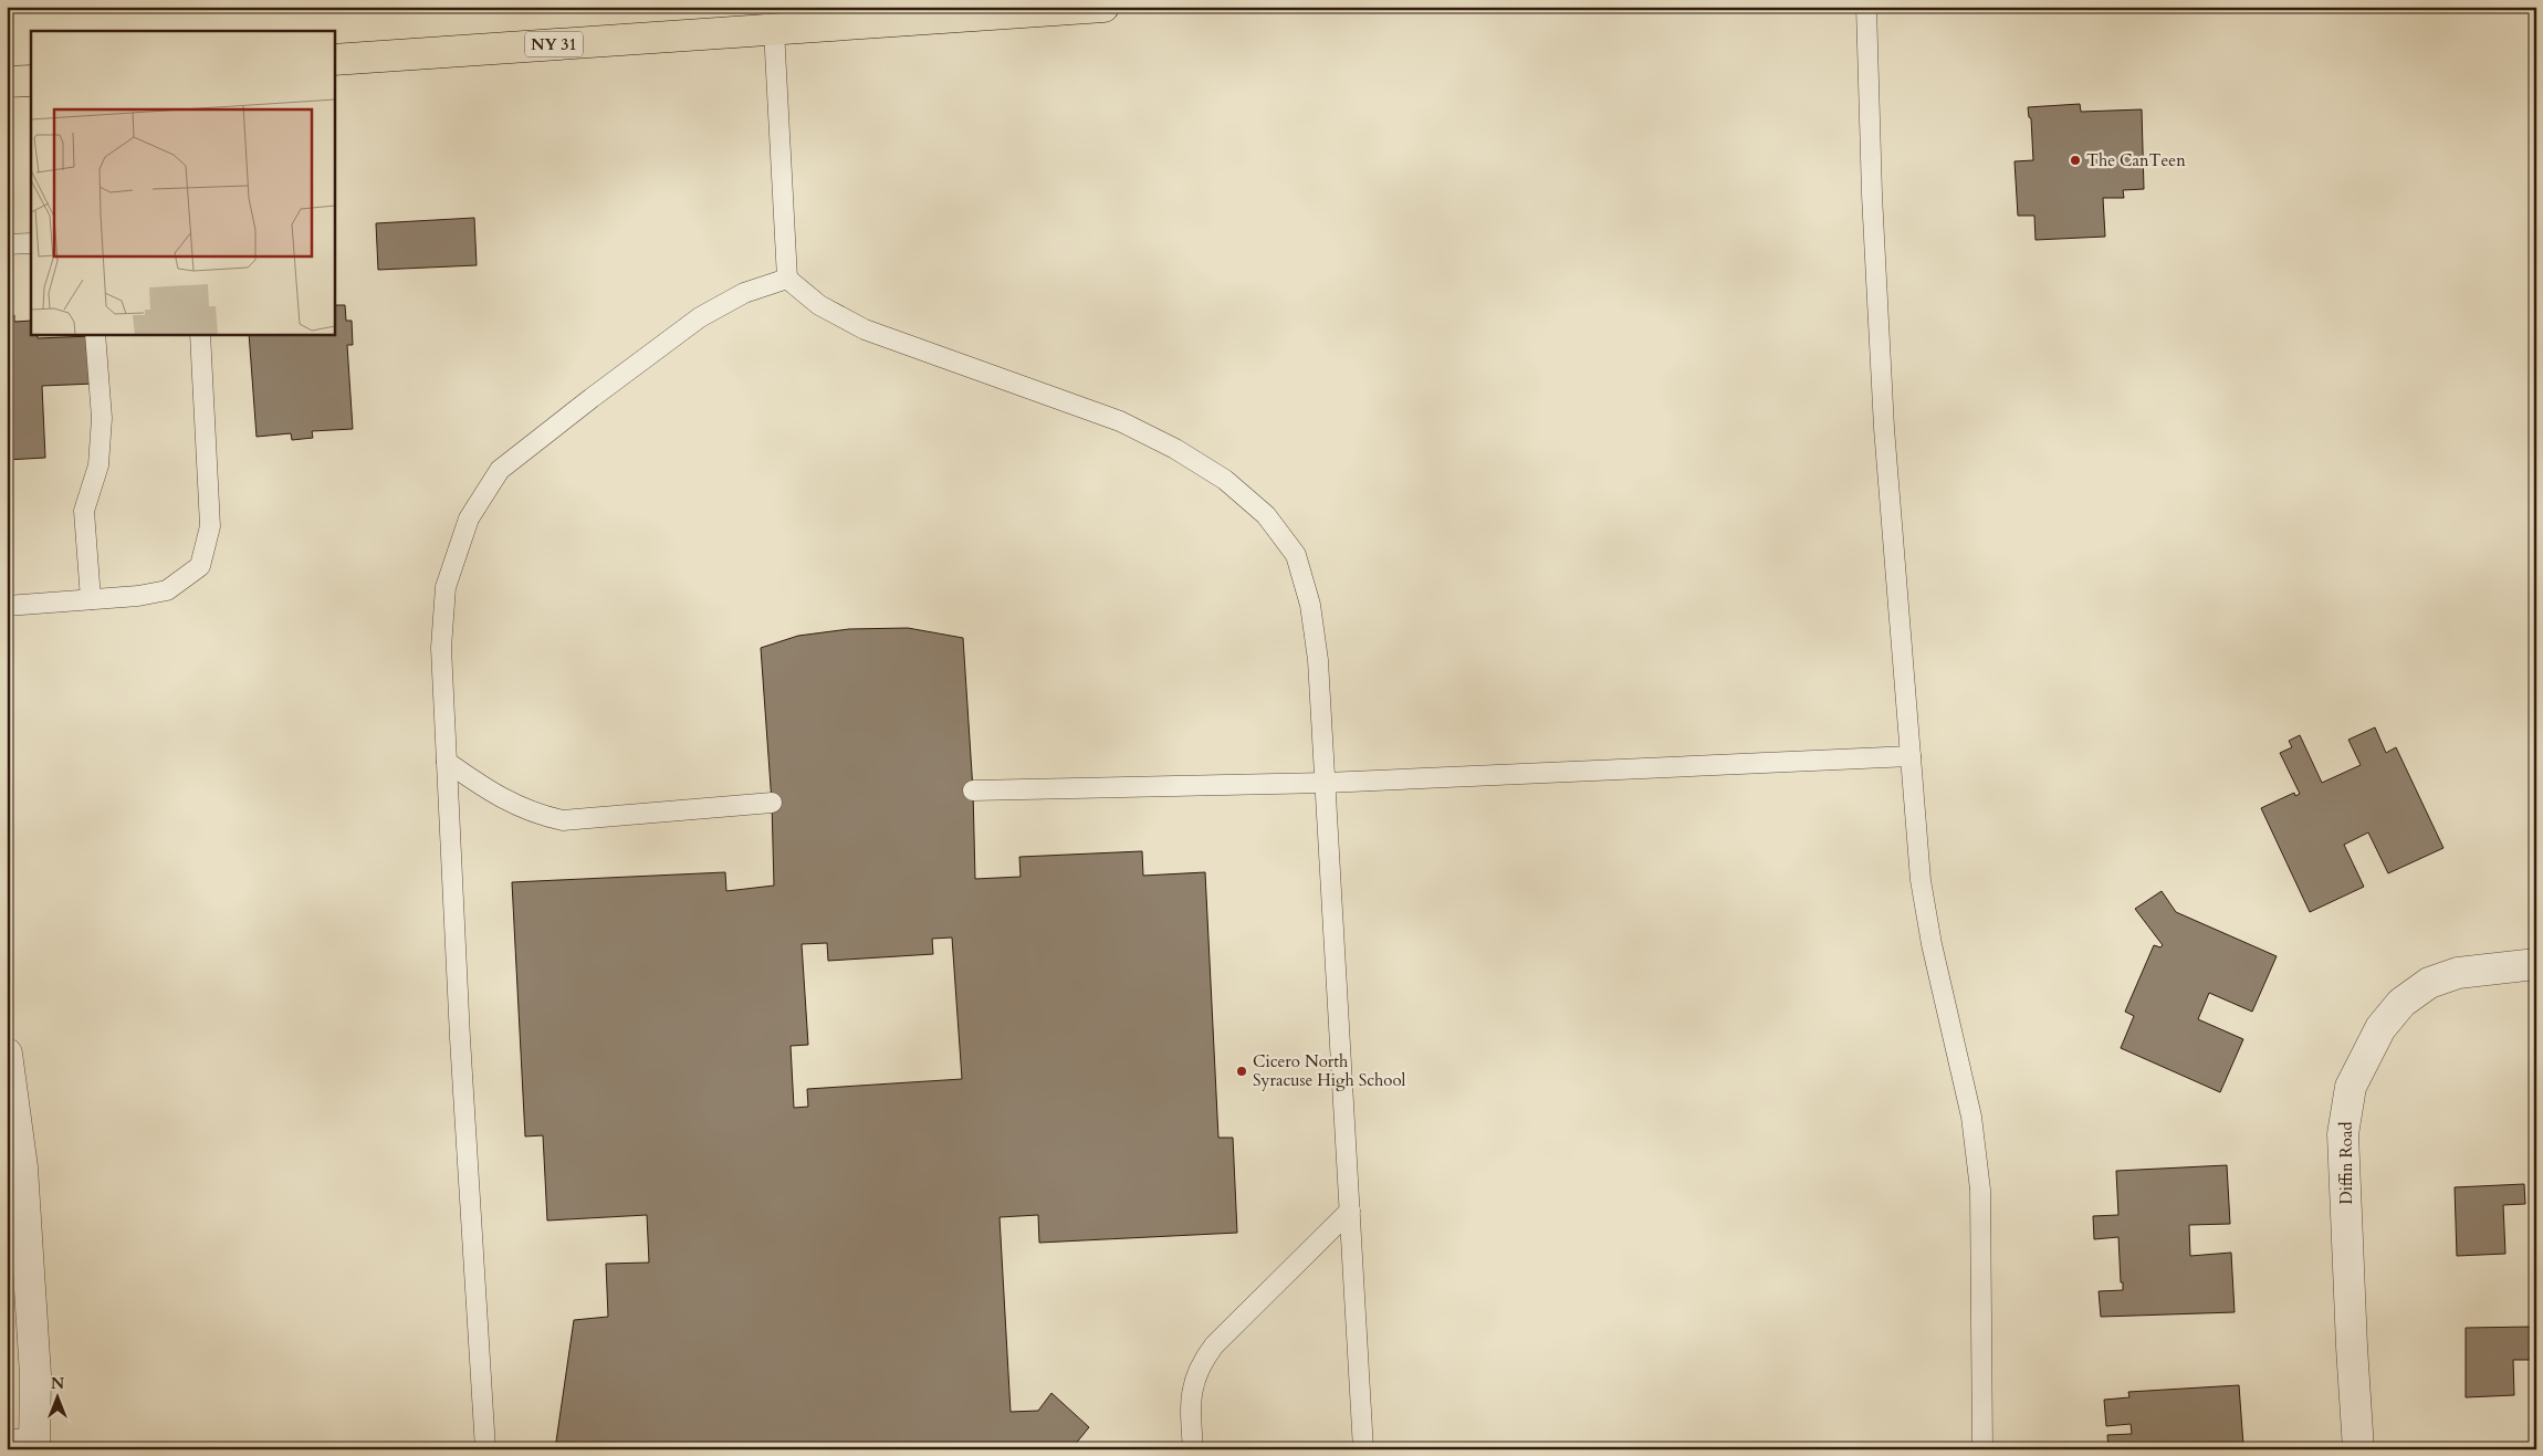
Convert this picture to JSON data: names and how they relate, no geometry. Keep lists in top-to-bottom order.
{
  "streets": {
    "main road": ["NY 31"],
    "street": ["Diffin Road"]
  },
  "places": ["The CanTeen", "Cicero North Syracuse High School"],
  "north": "top"
}
